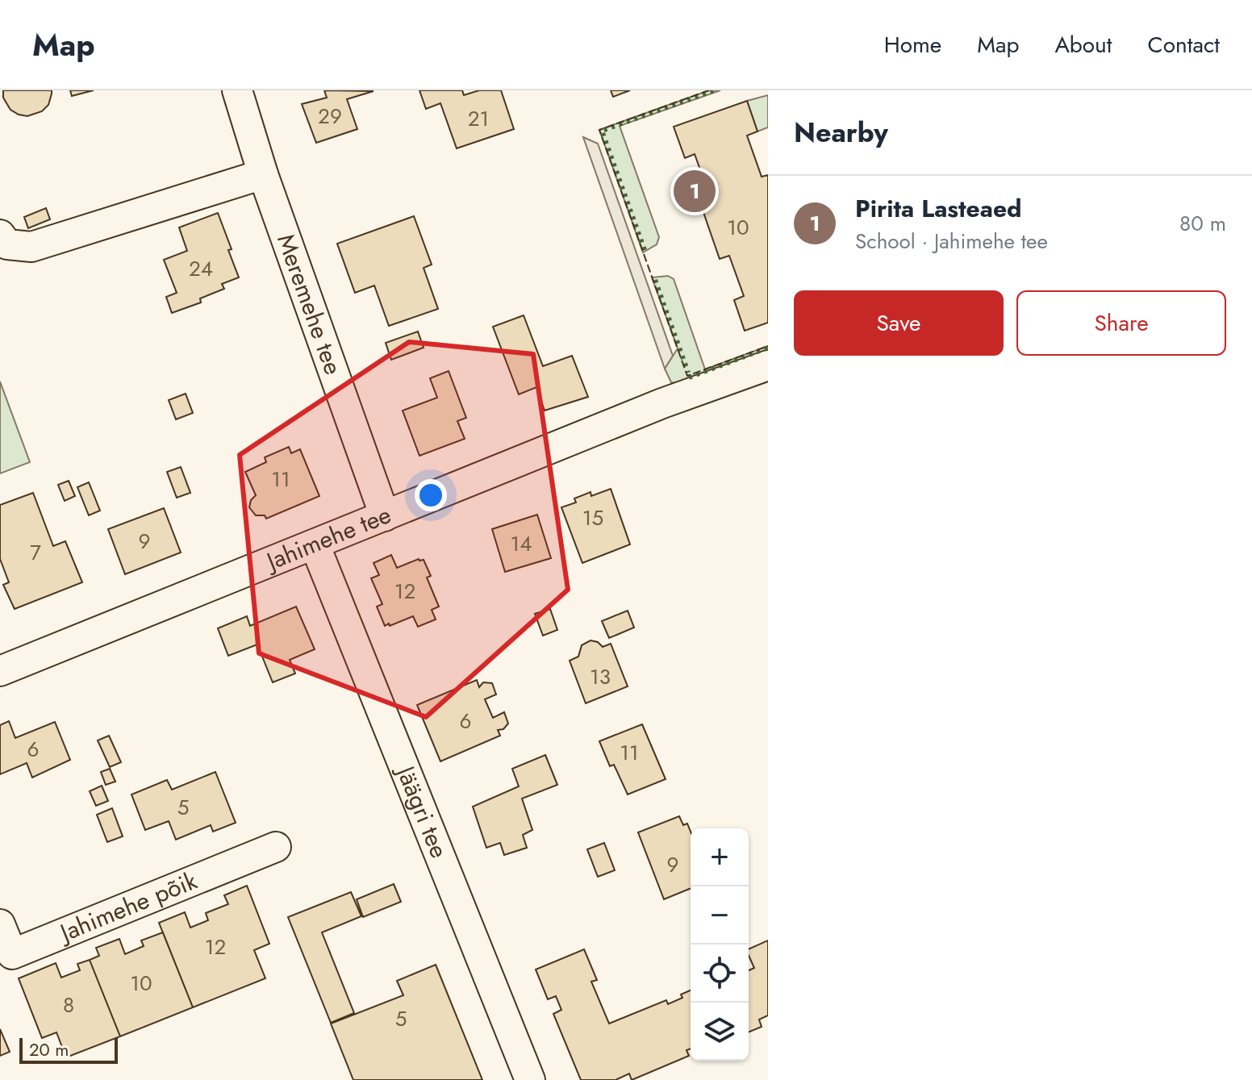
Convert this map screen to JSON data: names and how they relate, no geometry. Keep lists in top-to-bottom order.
{
  "streets": {
    "street": [
      "Meremehe tee",
      "Jahimehe tee",
      "Jäägri tee",
      "Jahimehe põik"
    ]
  },
  "crossings": [
    ["Meremehe tee", "Jahimehe tee"],
    ["Jahimehe tee", "Jäägri tee"]
  ],
  "house_numbers": [
    "29",
    "21",
    "10",
    "24",
    "11",
    "15",
    "9",
    "14",
    "7",
    "12",
    "13",
    "6",
    "6",
    "11",
    "5",
    "9",
    "12",
    "10",
    "8",
    "5"
  ],
  "scale_bar": "20 m",
  "page": {
    "header": "Map",
    "nav": [
      "Home",
      "Map",
      "About",
      "Contact"
    ],
    "heading": "Nearby",
    "pins": "1",
    "list": [
      {
        "mark": "1",
        "name": "Pirita Lasteaed",
        "note": "School · Jahimehe tee",
        "value": "80 m"
      }
    ],
    "buttons": ["Save", "Share"],
    "map_buttons": ["+", "−"],
    "scale": "20 m"
  }
}
